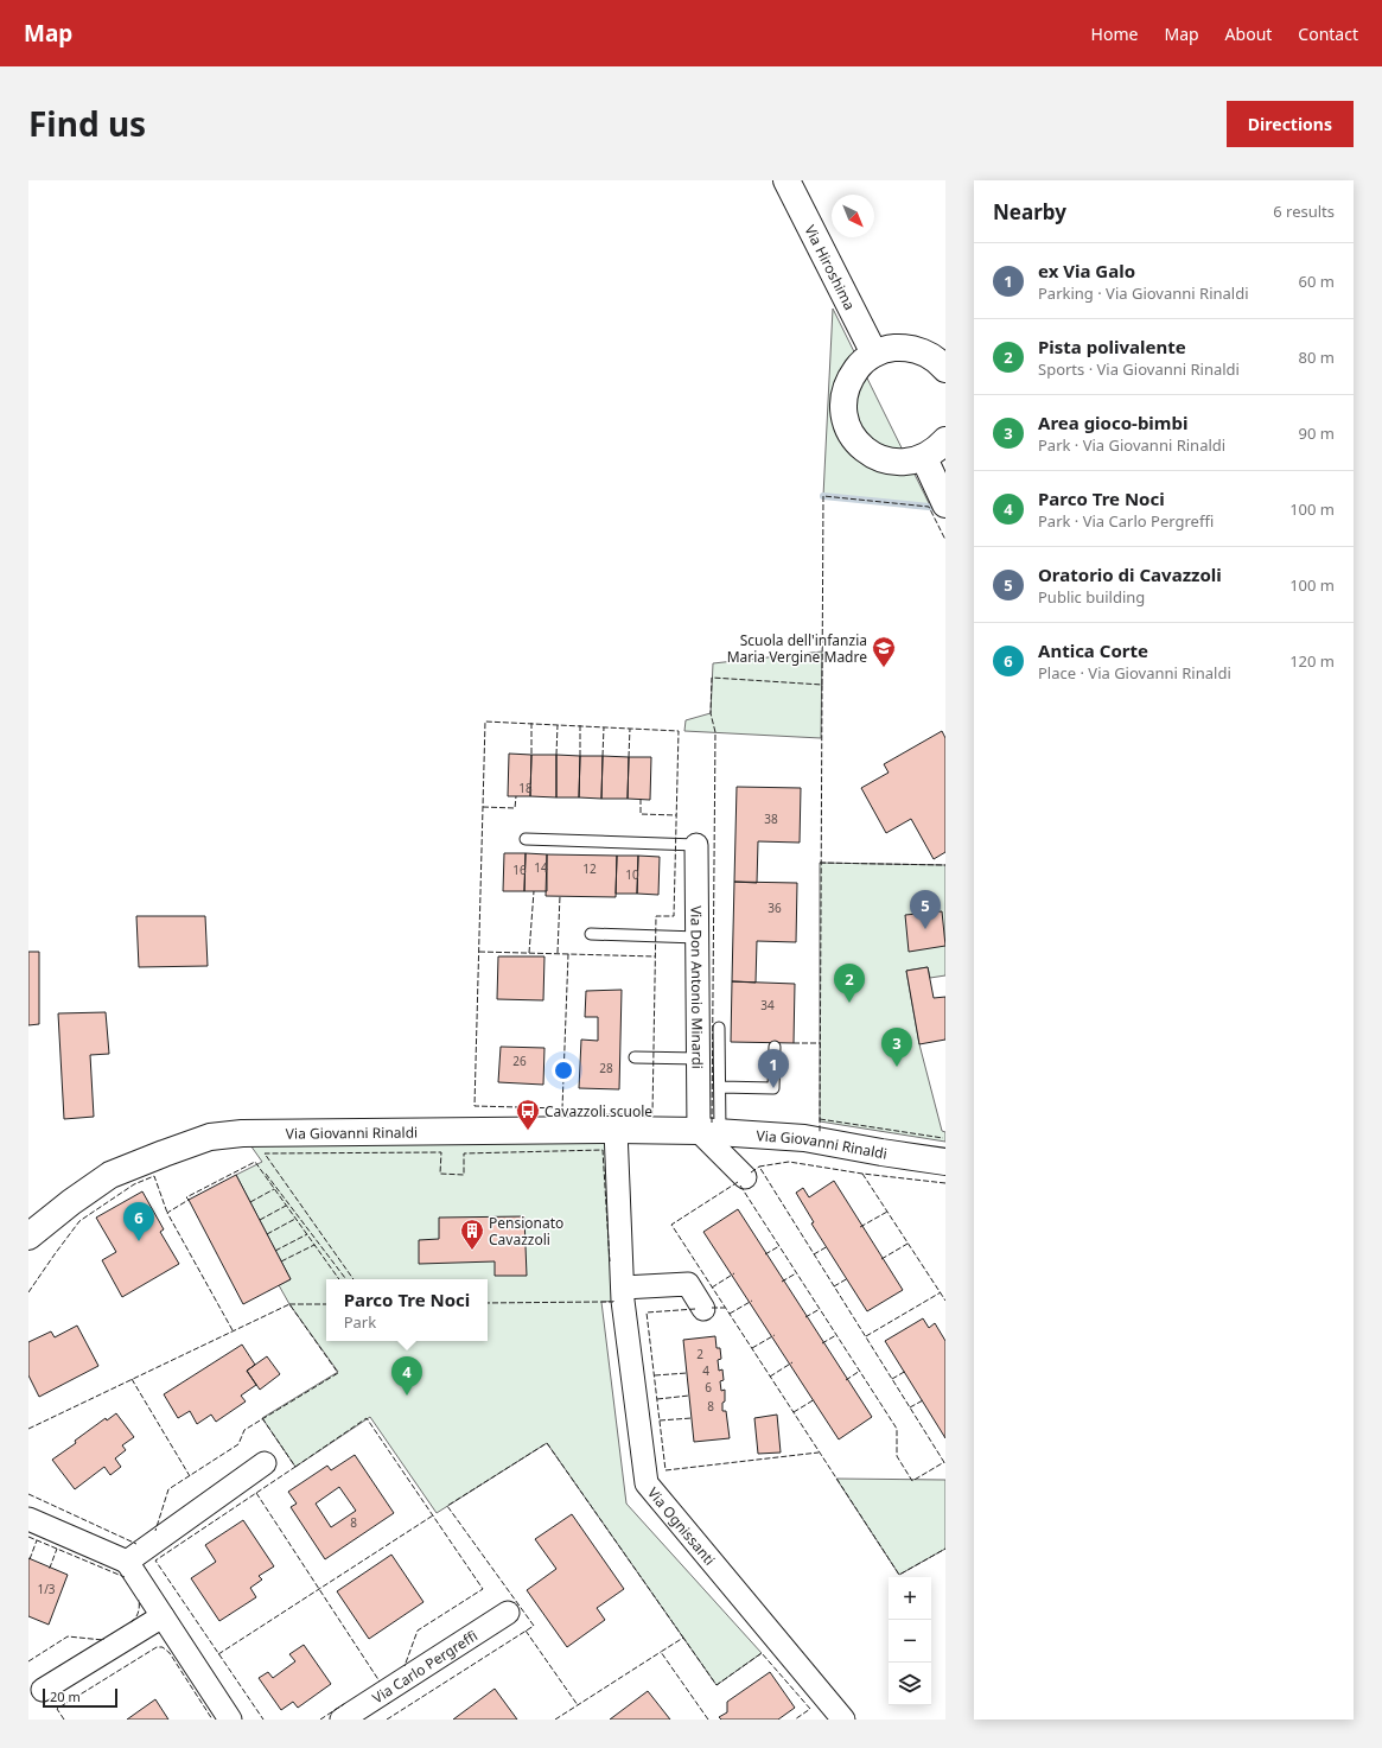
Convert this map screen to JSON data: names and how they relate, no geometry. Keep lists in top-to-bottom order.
{
  "streets": {
    "street": [
      "Via Hiroshima",
      "Via Don Antonio Minardi",
      "Via Giovanni Rinaldi",
      "Via Ognissanti",
      "Via Carlo Pergreffi"
    ]
  },
  "crossings": [
    ["Via Don Antonio Minardi", "Via Giovanni Rinaldi"],
    ["Via Giovanni Rinaldi", "Via Ognissanti"]
  ],
  "places": {
    "school or university": ["Scuola dell'infanzia Maria Vergine Madre"],
    "bus stop": ["Cavazzoli scuole"],
    "building": ["Pensionato Cavazzoli"]
  },
  "house_numbers": [
    "18",
    "38",
    "14",
    "12",
    "16",
    "10",
    "36",
    "34",
    "26",
    "28",
    "2",
    "4",
    "6",
    "8",
    "8",
    "1/3"
  ],
  "scale_bar": "20 m",
  "north": "bottom right",
  "page": {
    "header": "Map",
    "nav": [
      "Home",
      "Map",
      "About",
      "Contact"
    ],
    "title": "Find us",
    "buttons": "Directions",
    "heading": ["Nearby", "6 results"],
    "list": [
      {
        "mark": "1",
        "name": "ex Via Galo",
        "note": "Parking · Via Giovanni Rinaldi",
        "value": "60 m"
      },
      {
        "mark": "2",
        "name": "Pista polivalente",
        "note": "Sports · Via Giovanni Rinaldi",
        "value": "80 m"
      },
      {
        "mark": "3",
        "name": "Area gioco-bimbi",
        "note": "Park · Via Giovanni Rinaldi",
        "value": "90 m"
      },
      {
        "mark": "4",
        "name": "Parco Tre Noci",
        "note": "Park · Via Carlo Pergreffi",
        "value": "100 m"
      },
      {
        "mark": "5",
        "name": "Oratorio di Cavazzoli",
        "note": "Public building",
        "value": "100 m"
      },
      {
        "mark": "6",
        "name": "Antica Corte",
        "note": "Place · Via Giovanni Rinaldi",
        "value": "120 m"
      }
    ],
    "pins": [
      "5",
      "2",
      "3",
      "1",
      "6",
      "4"
    ],
    "popup": ["Parco Tre Noci", "Park"],
    "map_buttons": ["+", "−"],
    "scale": "20 m"
  }
}
